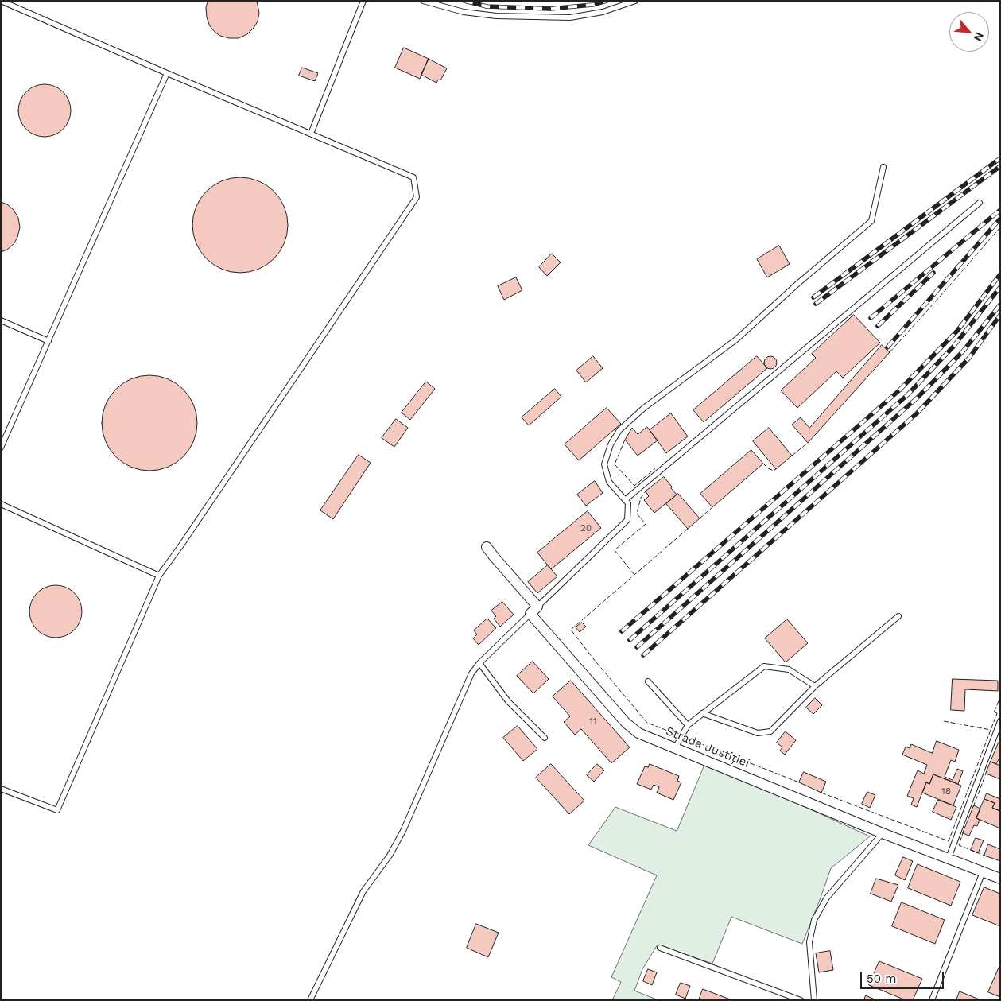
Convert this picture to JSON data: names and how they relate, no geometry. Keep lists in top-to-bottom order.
{
  "streets": {
    "street": ["Strada Justiției"]
  },
  "house_numbers": ["20", "11", "18"],
  "scale_bar": "50 m",
  "north": "bottom right"
}
